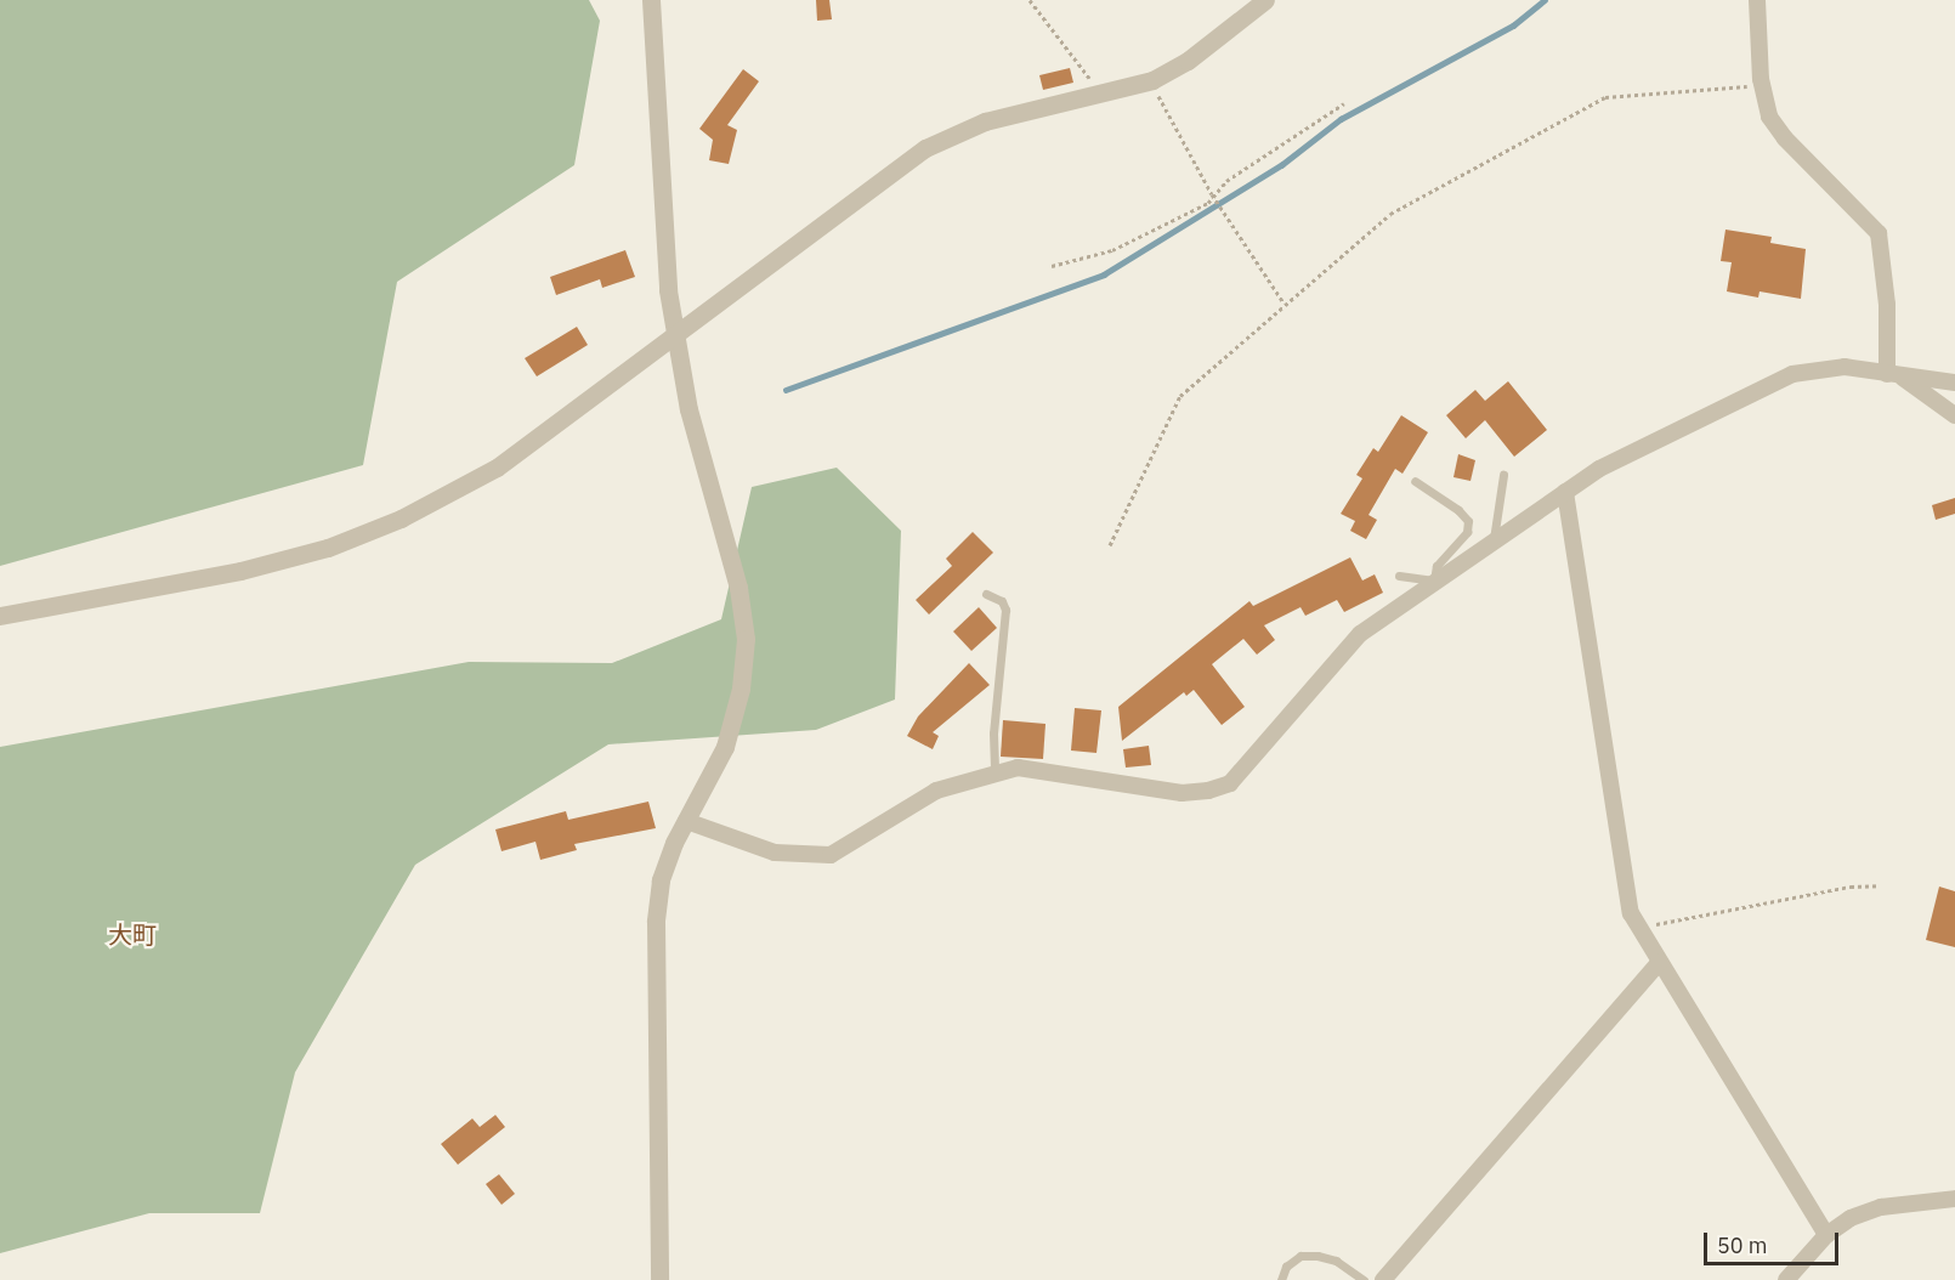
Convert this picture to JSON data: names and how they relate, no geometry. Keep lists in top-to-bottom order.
{
  "districts": ["大町"],
  "scale_bar": "50 m"
}
